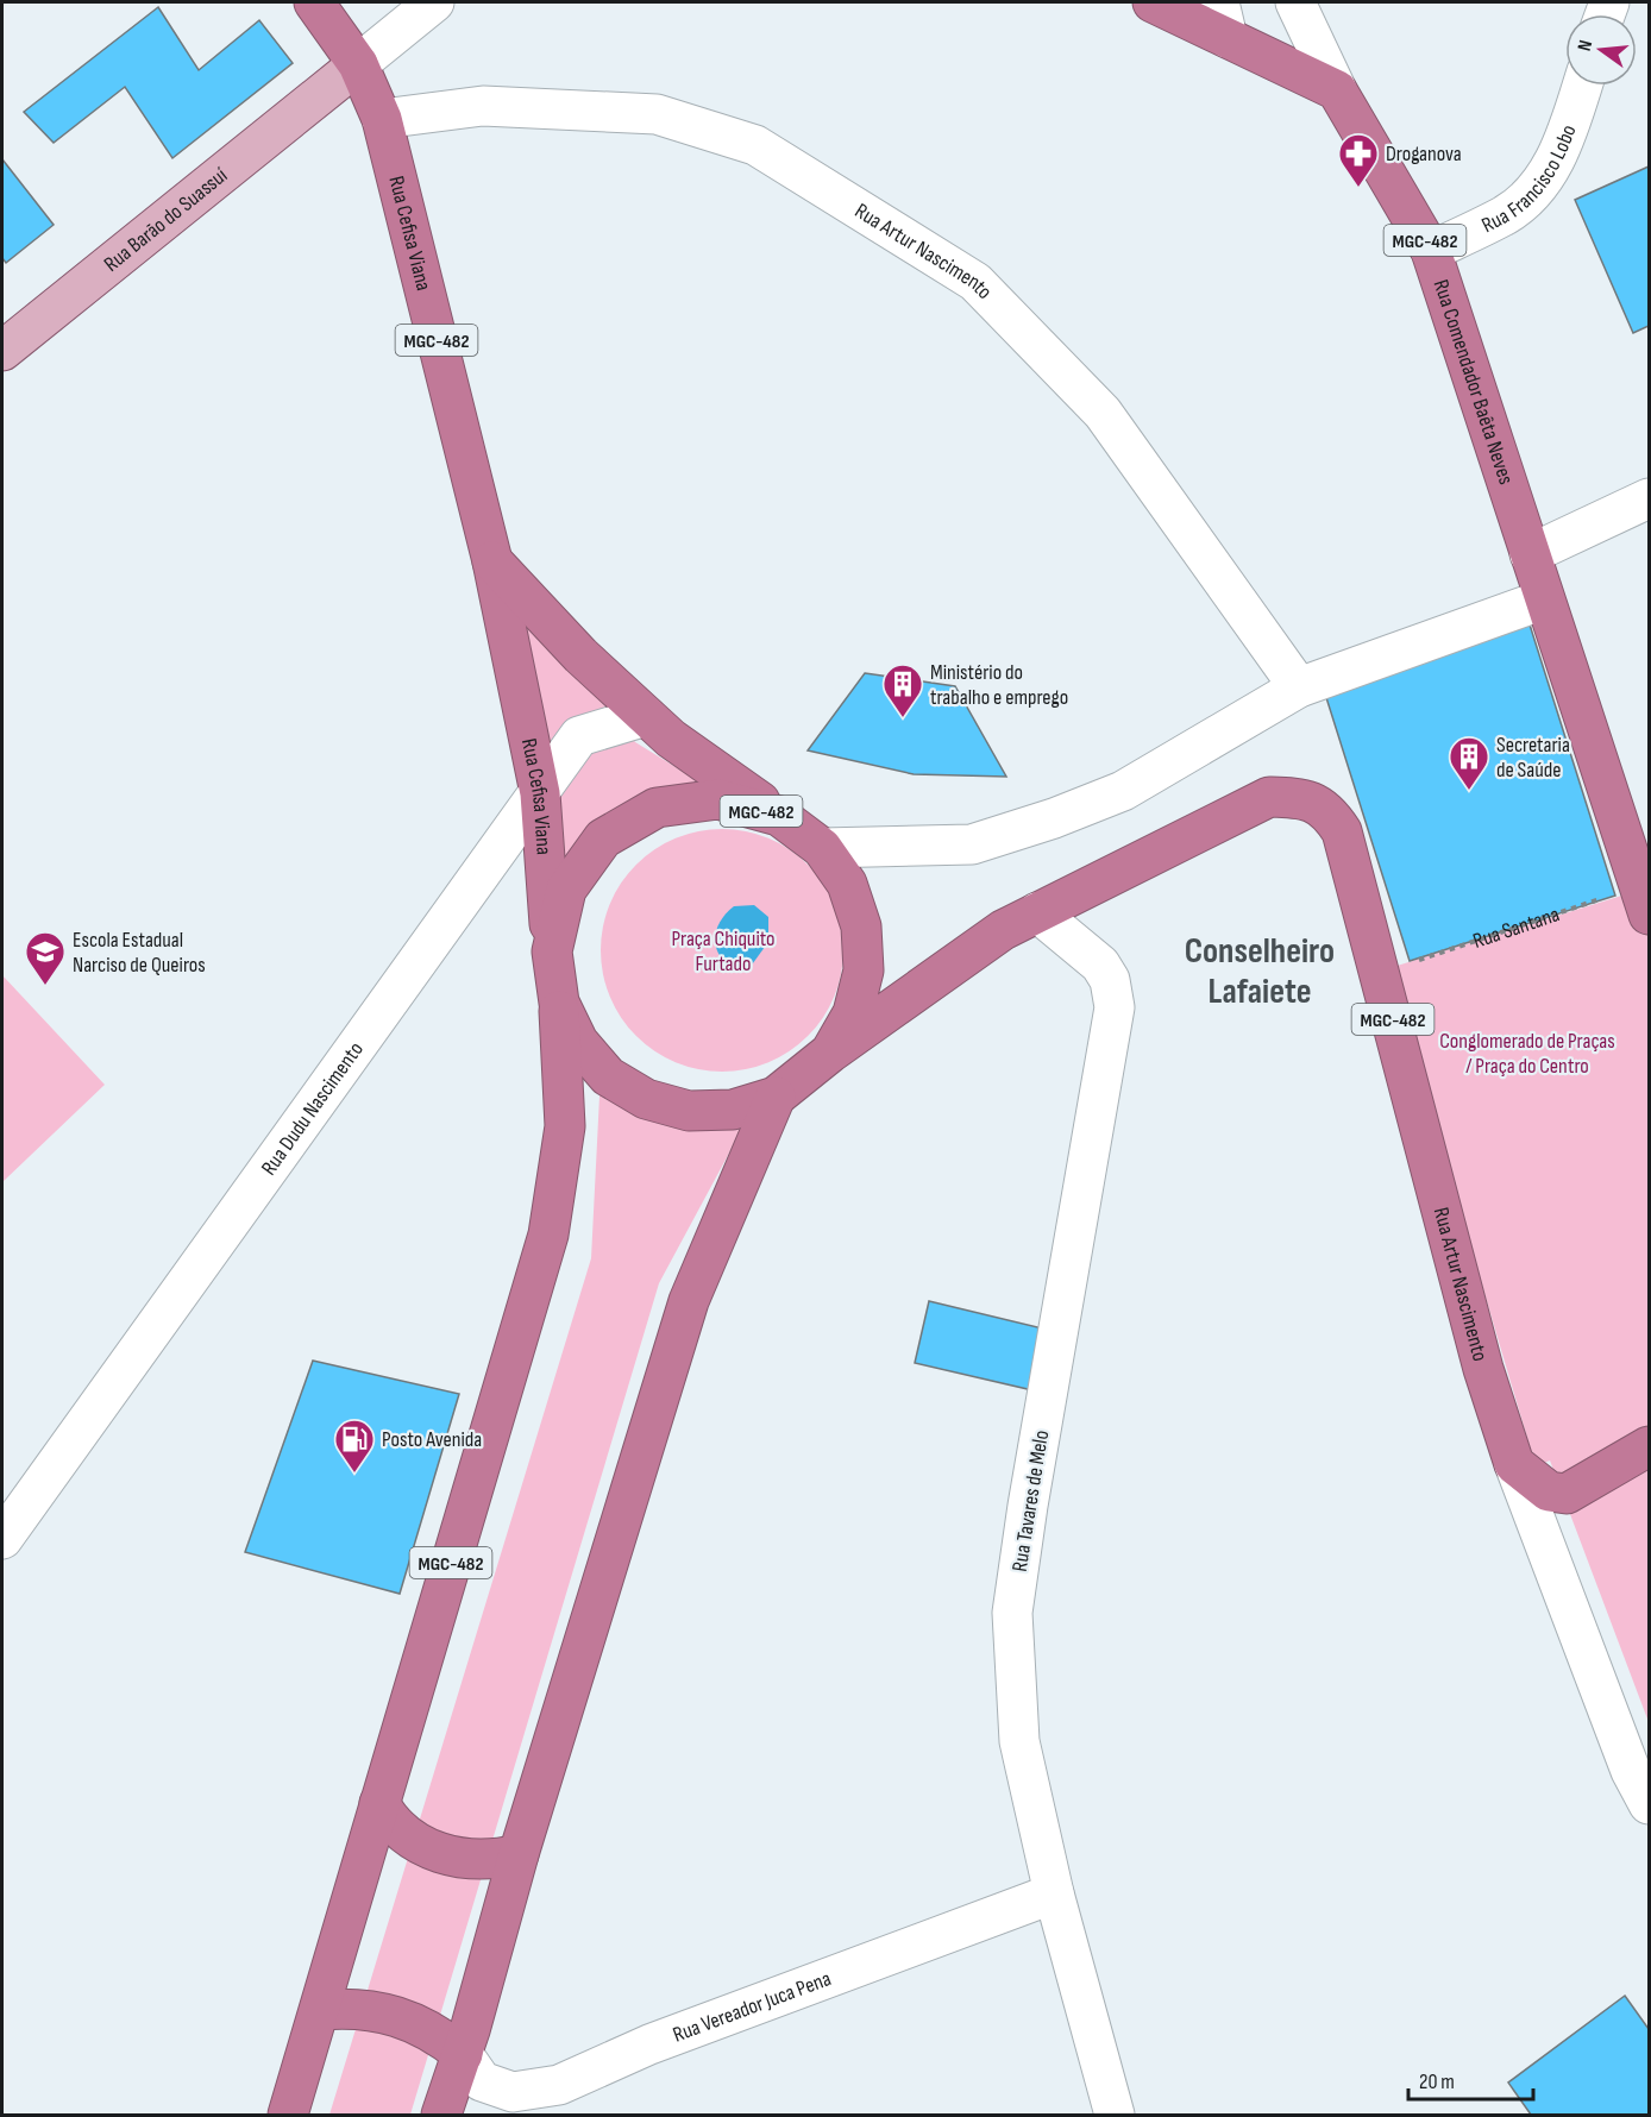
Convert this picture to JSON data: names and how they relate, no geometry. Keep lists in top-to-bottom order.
{
  "streets": {
    "highway": [
      "Rua Cefisa Viana",
      "MGC-482",
      "Rua Artur Nascimento",
      "Rua Comendador Baêta Neves"
    ],
    "main road": ["Rua Barão do Suassuí"],
    "street": [
      "Rua Francisco Lobo",
      "Rua Dudu Nascimento",
      "Rua Tavares de Melo",
      "Rua Vereador Juca Pena"
    ],
    "path": ["Rua Santana"]
  },
  "crossings": [
    ["Rua Francisco Lobo", "Rua Comendador Baêta Neves"],
    ["Rua Barão do Suassuí", "Rua Cefisa Viana"],
    ["Rua Barão do Suassuí", "Rua Artur Nascimento"],
    ["Rua Cefisa Viana", "MGC-482"],
    ["Rua Cefisa Viana", "Rua Artur Nascimento"],
    ["Rua Cefisa Viana", "Rua Dudu Nascimento"],
    ["MGC-482", "Rua Artur Nascimento"],
    ["MGC-482", "Rua Comendador Baêta Neves"],
    ["MGC-482", "Rua Santana"],
    ["MGC-482", "Rua Tavares de Melo"],
    ["MGC-482", "Rua Vereador Juca Pena"],
    ["Rua Artur Nascimento", "Rua Santana"],
    ["Rua Artur Nascimento", "Rua Tavares de Melo"],
    ["Rua Tavares de Melo", "Rua Vereador Juca Pena"]
  ],
  "districts": ["Conselheiro Lafaiete"],
  "parks": ["Praça Chiquito Furtado", "Conglomerado de Praças / Praça do Centro"],
  "places": {
    "pharmacy": ["Droganova"],
    "building": ["Ministério do trabalho e emprego", "Secretaria de Saúde"],
    "school or university": ["Escola Estadual Narciso de Queiros"],
    "fuel station": ["Posto Avenida"]
  },
  "scale_bar": "20 m",
  "north": "left"
}
